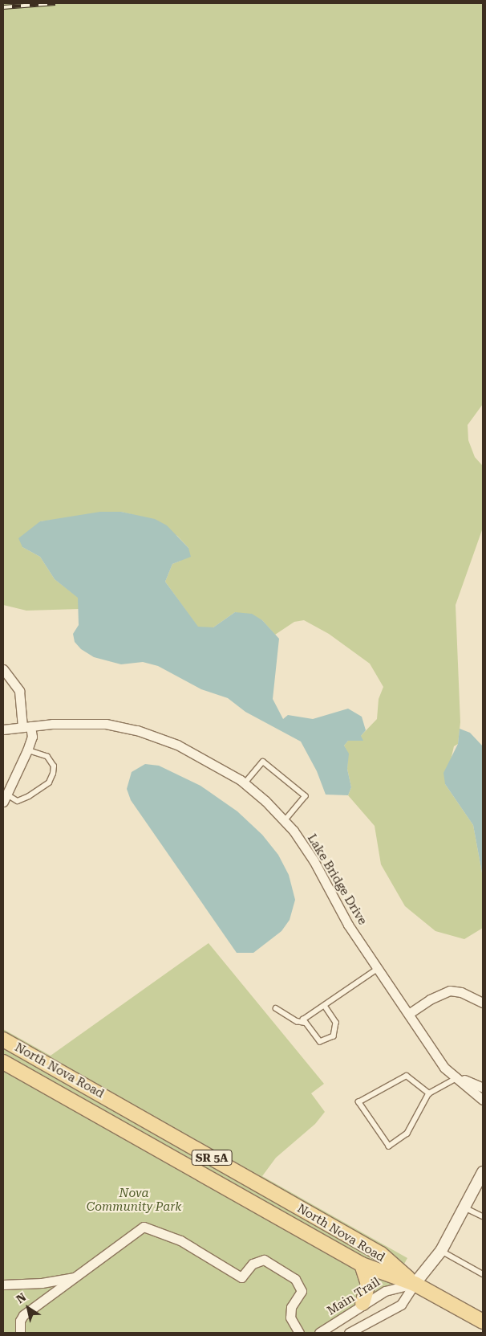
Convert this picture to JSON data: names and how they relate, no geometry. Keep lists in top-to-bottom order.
{
  "streets": {
    "main road": ["North Nova Road", "SR 5A"],
    "street": ["Lake Bridge Drive", "Main Trail"]
  },
  "crossings": [
    ["North Nova Road", "SR 5A"],
    ["North Nova Road", "Main Trail"],
    ["SR 5A", "Main Trail"]
  ],
  "parks": ["Nova Community Park"],
  "north": "top left"
}
